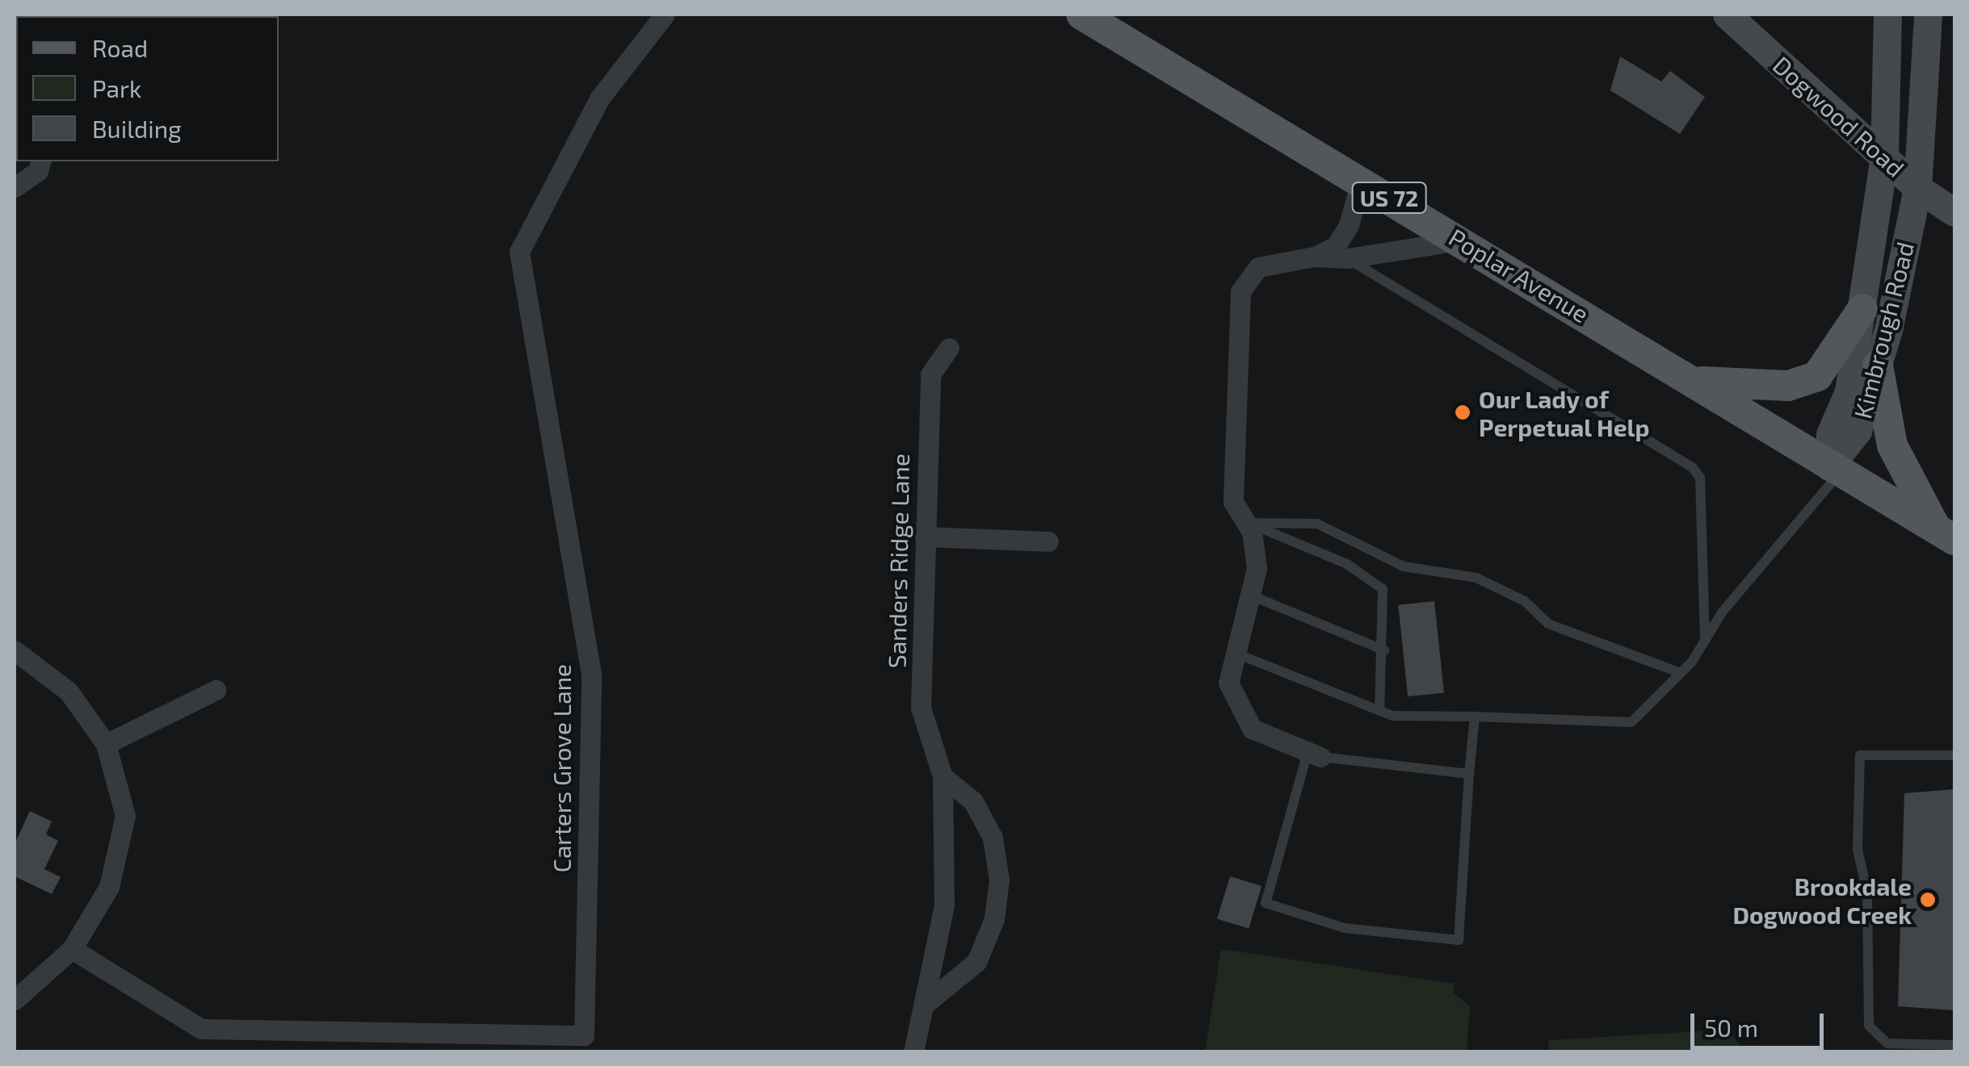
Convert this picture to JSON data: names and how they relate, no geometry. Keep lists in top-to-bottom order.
{
  "streets": {
    "main road": ["US 72", "Poplar Avenue"],
    "street": [
      "Dogwood Road",
      "Kimbrough Road",
      "Sanders Ridge Lane",
      "Carters Grove Lane"
    ]
  },
  "crossings": [
    ["Dogwood Road", "Kimbrough Road"],
    ["Poplar Avenue", "Kimbrough Road"]
  ],
  "places": ["Our Lady of Perpetual Help", "Brookdale Dogwood Creek"],
  "legend": ["Road", "Park", "Building"],
  "scale_bar": "50 m"
}
